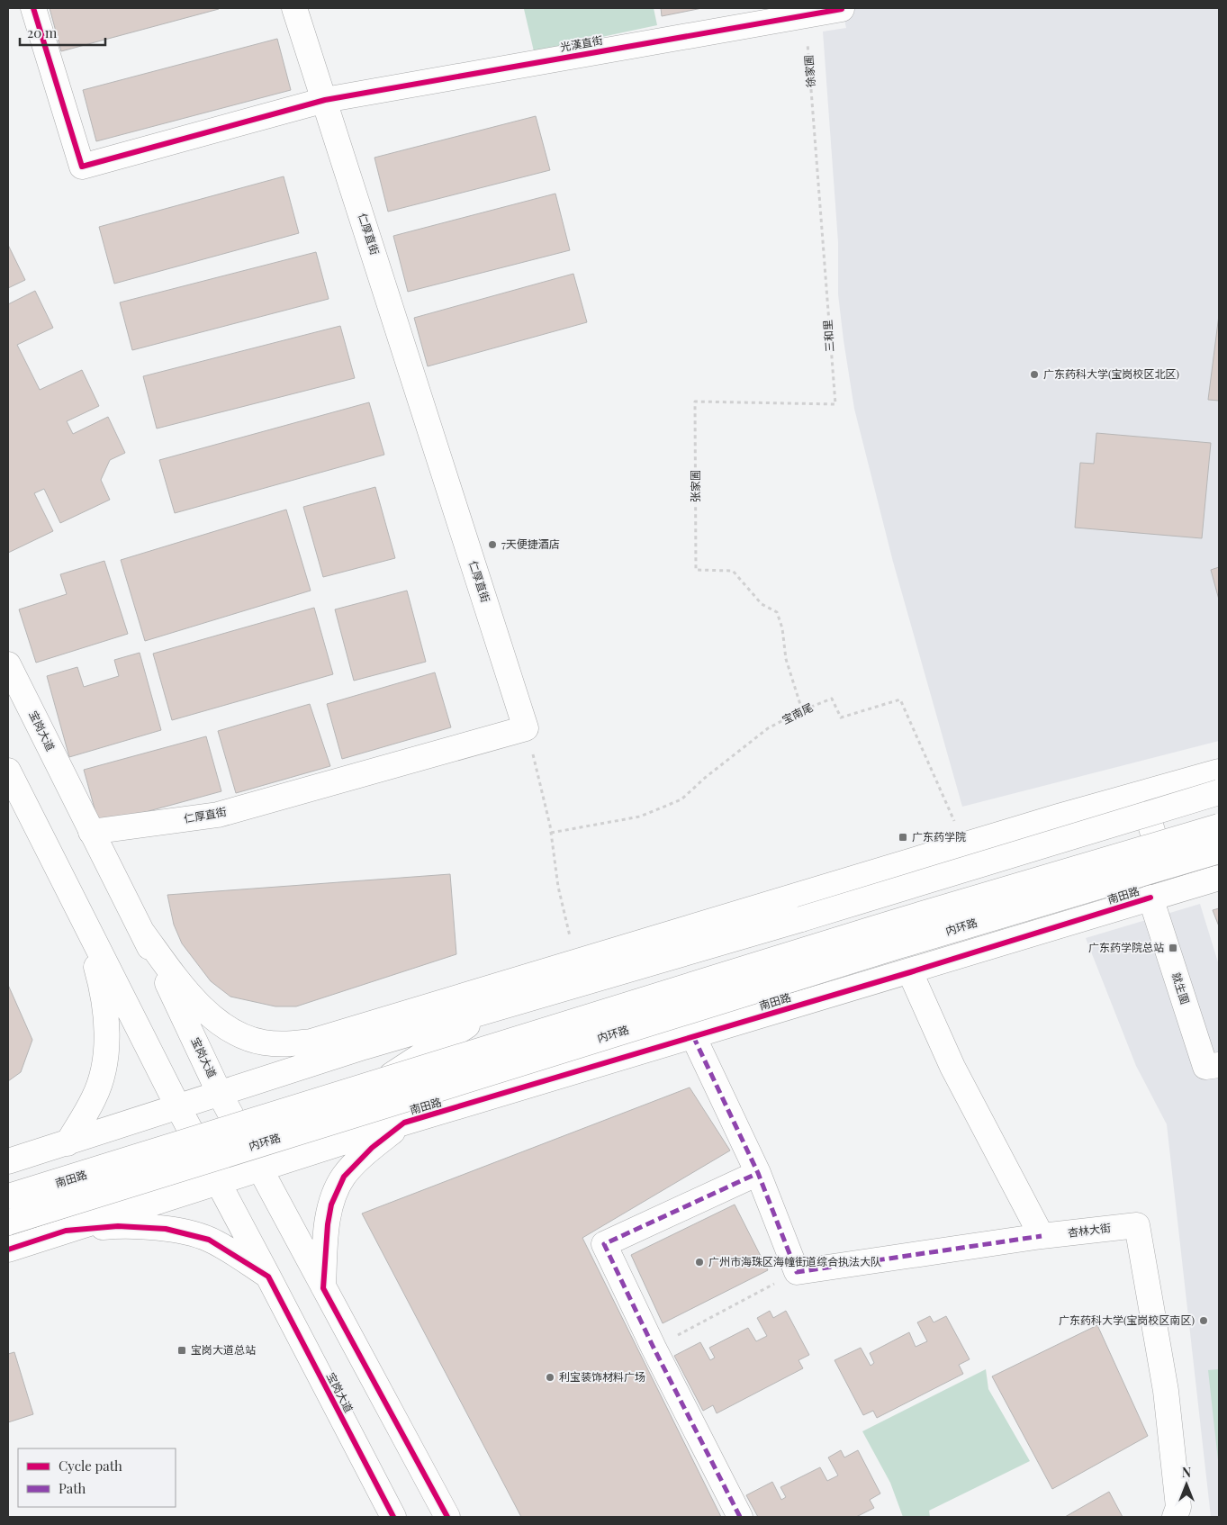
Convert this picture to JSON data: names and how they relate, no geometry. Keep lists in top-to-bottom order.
{
  "streets": {
    "main road": [
      "光漢直街",
      "仁厚直街",
      "宝岗大道",
      "南田路",
      "内环路",
      "就生圍",
      "杏林大街"
    ],
    "path": [
      "徐家圃",
      "三和里",
      "张家圃",
      "宝南尾"
    ]
  },
  "crossings": [
    ["光漢直街", "徐家圃"],
    ["光漢直街", "仁厚直街"],
    ["徐家圃", "三和里"],
    ["仁厚直街", "宝岗大道"],
    ["三和里", "张家圃"],
    ["张家圃", "宝南尾"],
    ["宝岗大道", "南田路"],
    ["南田路", "就生圍"]
  ],
  "places": {
    "other": [
      "广东药科大学(宝岗校区北区)",
      "7天便捷酒店",
      "广州市海珠区海幢街道综合执法大队",
      "广东药科大学(宝岗校区南区)",
      "利宝装饰材料广场"
    ],
    "transit": ["广东药学院", "广东药学院总站", "宝岗大道总站"]
  },
  "legend": ["Cycle path", "Path"],
  "scale_bar": "20 m",
  "north": "top"
}
